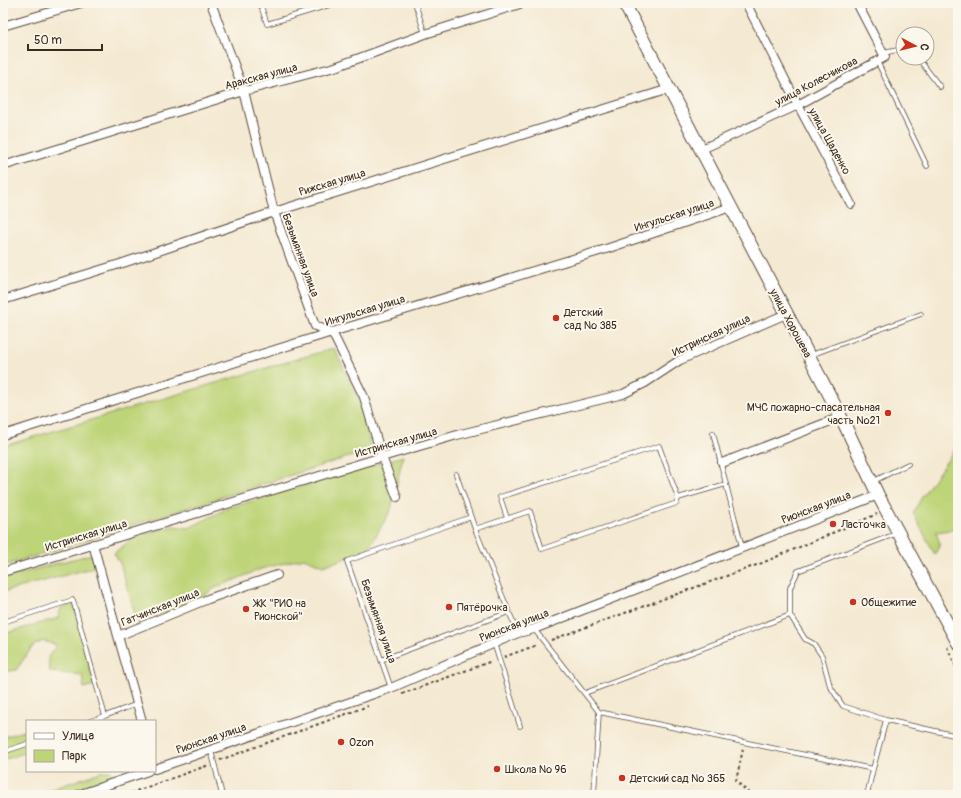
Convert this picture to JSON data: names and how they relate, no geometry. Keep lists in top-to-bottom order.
{
  "streets": {
    "main road": ["улица Хорошева"],
    "street": [
      "Аракская улица",
      "улица Колесникова",
      "улица Щаденко",
      "Рижская улица",
      "Ингульская улица",
      "Безымянная улица",
      "Истринская улица",
      "Рионская улица",
      "Гатчинская улица"
    ]
  },
  "crossings": [
    ["Аракская улица", "Безымянная улица"],
    ["улица Колесникова", "улица Щаденко"],
    ["улица Колесникова", "улица Хорошева"],
    ["Рижская улица", "Безымянная улица"],
    ["Рижская улица", "улица Хорошева"],
    ["Ингульская улица", "Безымянная улица"],
    ["Ингульская улица", "улица Хорошева"],
    ["Безымянная улица", "Рионская улица"],
    ["улица Хорошева", "Истринская улица"],
    ["улица Хорошева", "Рионская улица"],
    ["Истринская улица", "Гатчинская улица"]
  ],
  "places": [
    "Детский сад № 385",
    "МЧС пожарно-спасательная часть №21",
    "Ласточка",
    "Общежитие",
    "Пятёрочка",
    "ЖК \"РИО на Рионской\"",
    "Ozon",
    "Школа № 96",
    "Детский сад № 365"
  ],
  "legend": ["Улица", "Парк"],
  "scale_bar": "50 m",
  "north": "right"
}
